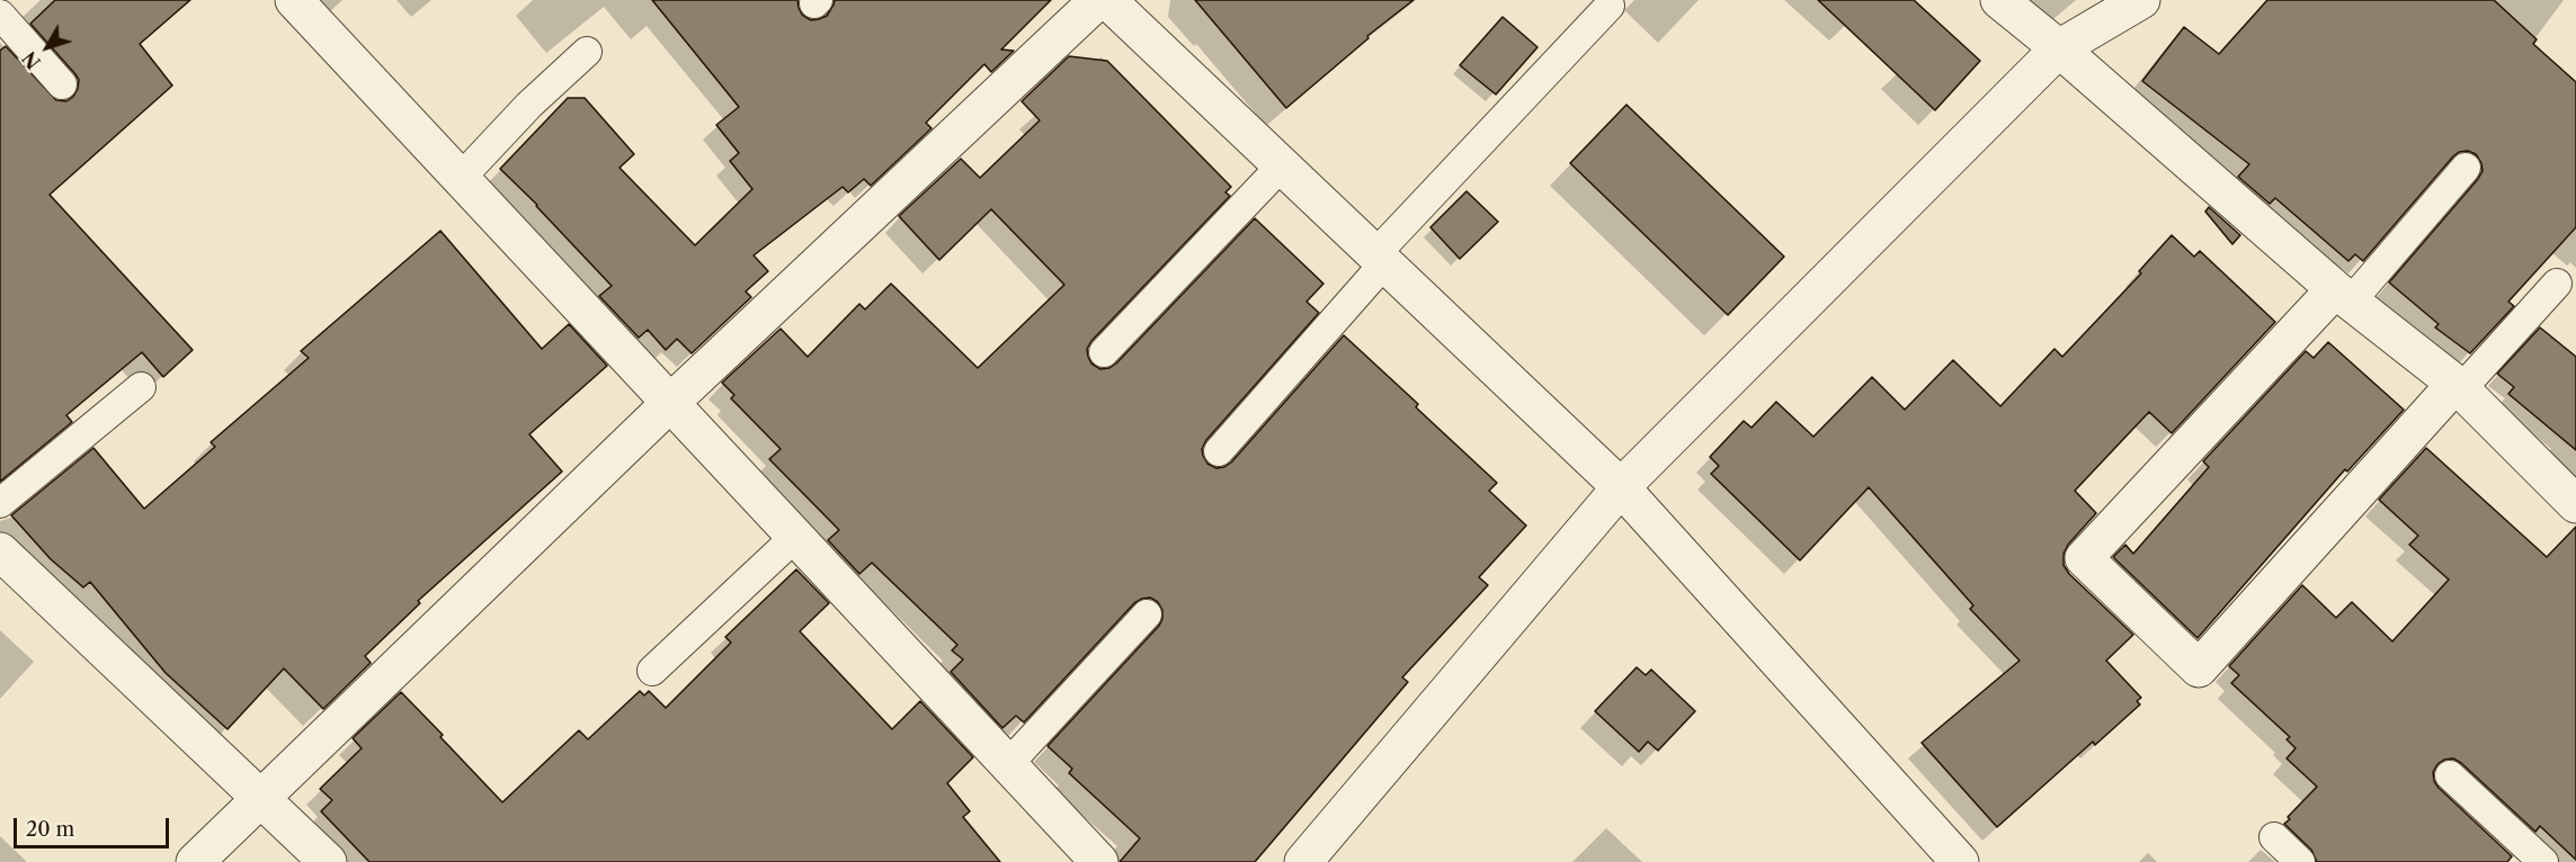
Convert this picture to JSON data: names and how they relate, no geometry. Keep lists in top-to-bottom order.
{
  "scale_bar": "20 m",
  "north": "bottom left"
}
